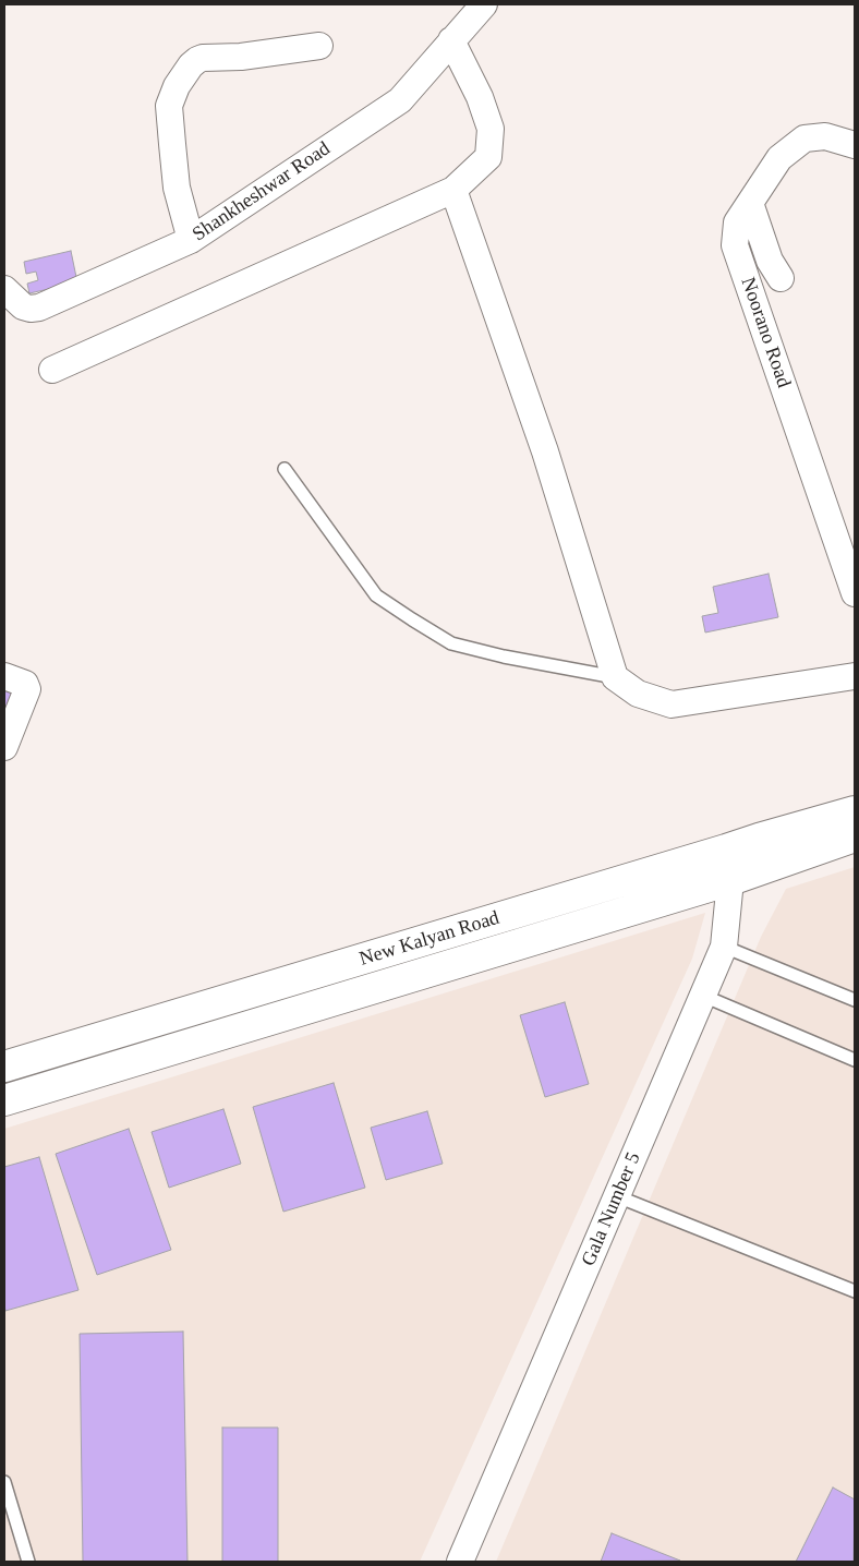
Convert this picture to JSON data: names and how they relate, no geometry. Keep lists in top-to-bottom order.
{
  "streets": {
    "street": [
      "Shankheshwar Road",
      "Noorano Road",
      "New Kalyan Road",
      "Gala Number 5"
    ]
  },
  "crossings": [
    ["New Kalyan Road", "Gala Number 5"]
  ]
}
